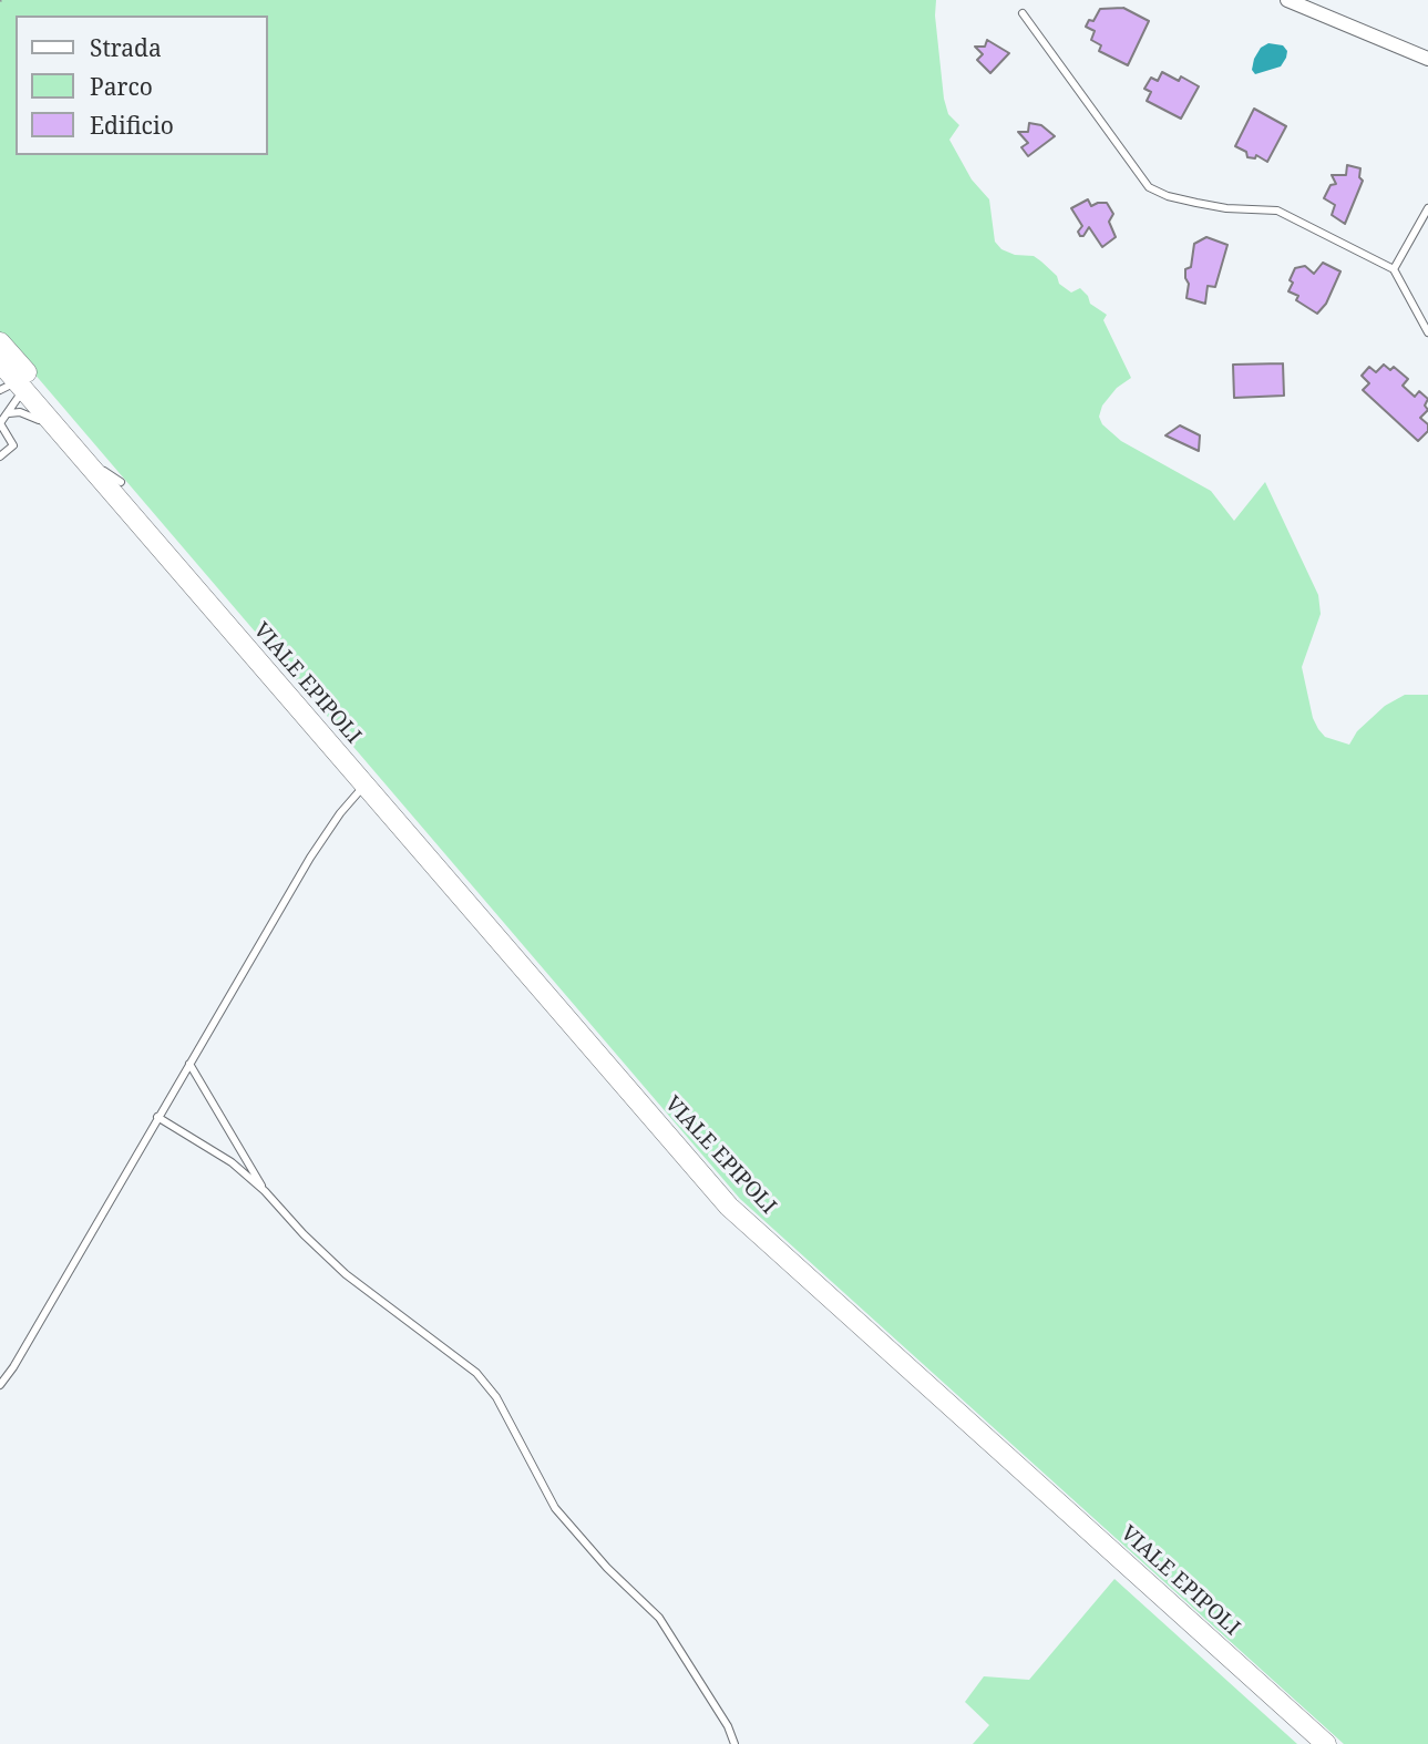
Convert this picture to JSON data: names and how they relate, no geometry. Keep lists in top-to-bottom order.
{
  "streets": {
    "main road": ["VIALE EPIPOLI"]
  },
  "legend": ["Strada", "Parco", "Edificio"]
}
